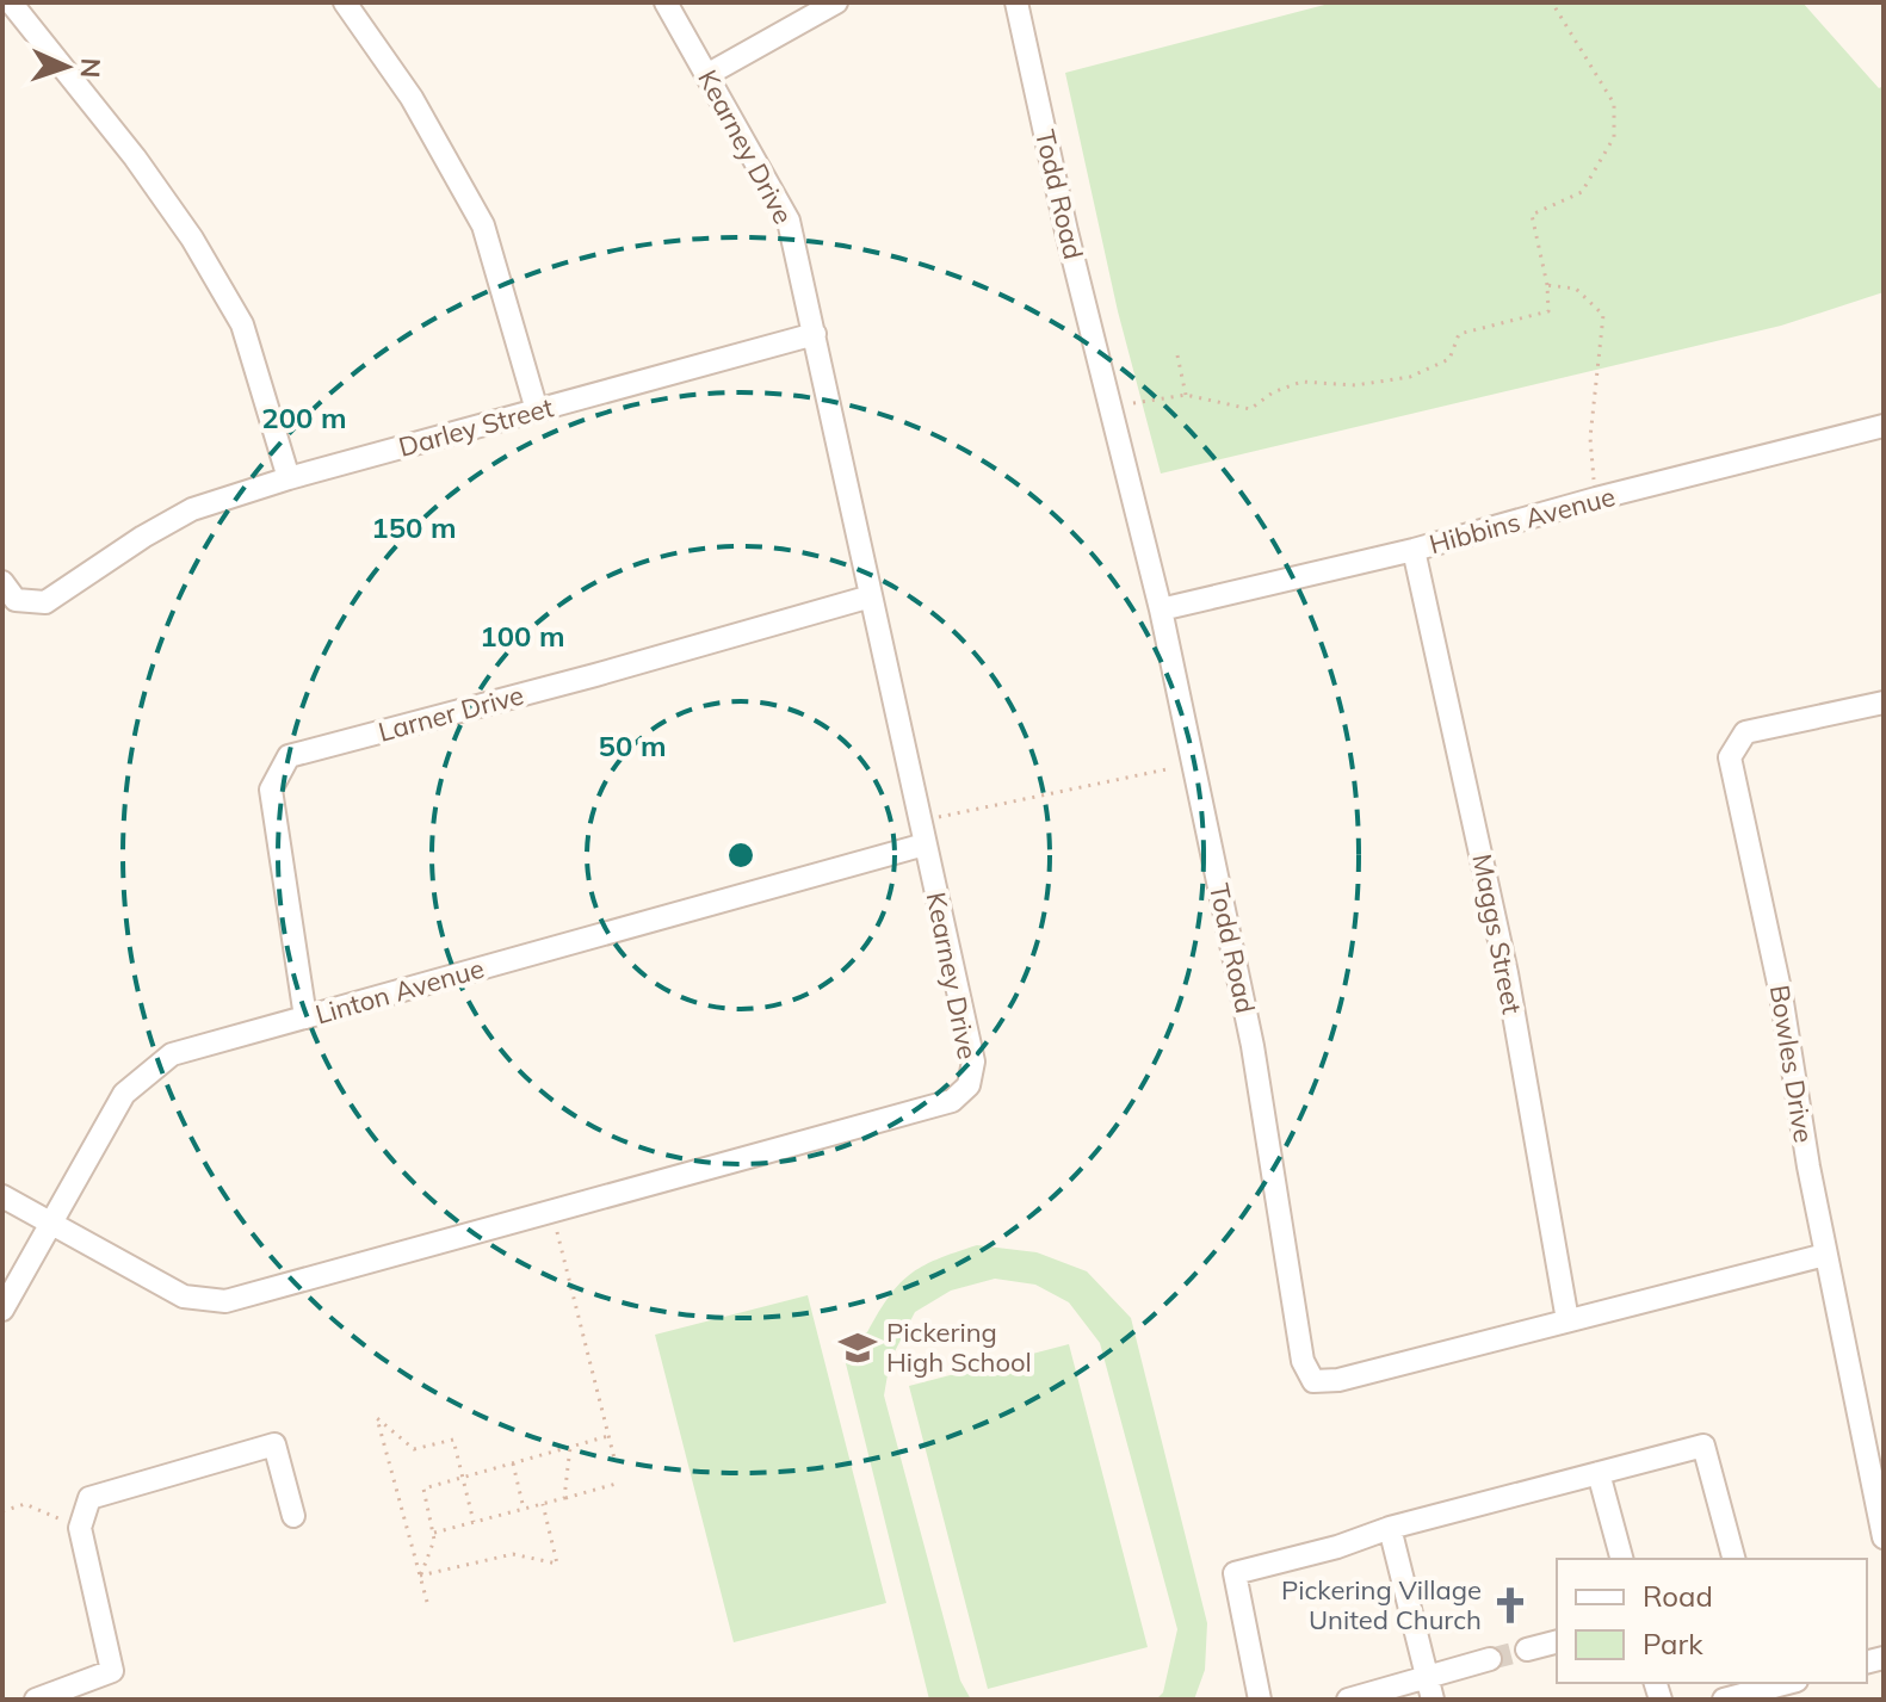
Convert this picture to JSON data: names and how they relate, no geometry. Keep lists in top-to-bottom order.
{
  "streets": {
    "street": [
      "Kearney Drive",
      "Todd Road",
      "Darley Street",
      "Hibbins Avenue",
      "Larner Drive",
      "Maggs Street",
      "Linton Avenue",
      "Bowles Drive"
    ]
  },
  "crossings": [
    ["Kearney Drive", "Darley Street"],
    ["Kearney Drive", "Larner Drive"],
    ["Kearney Drive", "Linton Avenue"],
    ["Todd Road", "Hibbins Avenue"],
    ["Todd Road", "Maggs Street"],
    ["Todd Road", "Bowles Drive"],
    ["Hibbins Avenue", "Maggs Street"],
    ["Larner Drive", "Linton Avenue"]
  ],
  "places": {
    "school or university": ["Pickering High School"],
    "church": ["Pickering Village United Church"]
  },
  "legend": ["Road", "Park"],
  "north": "right",
  "rings": [
    "200 m",
    "150 m",
    "100 m",
    "50 m"
  ]
}
